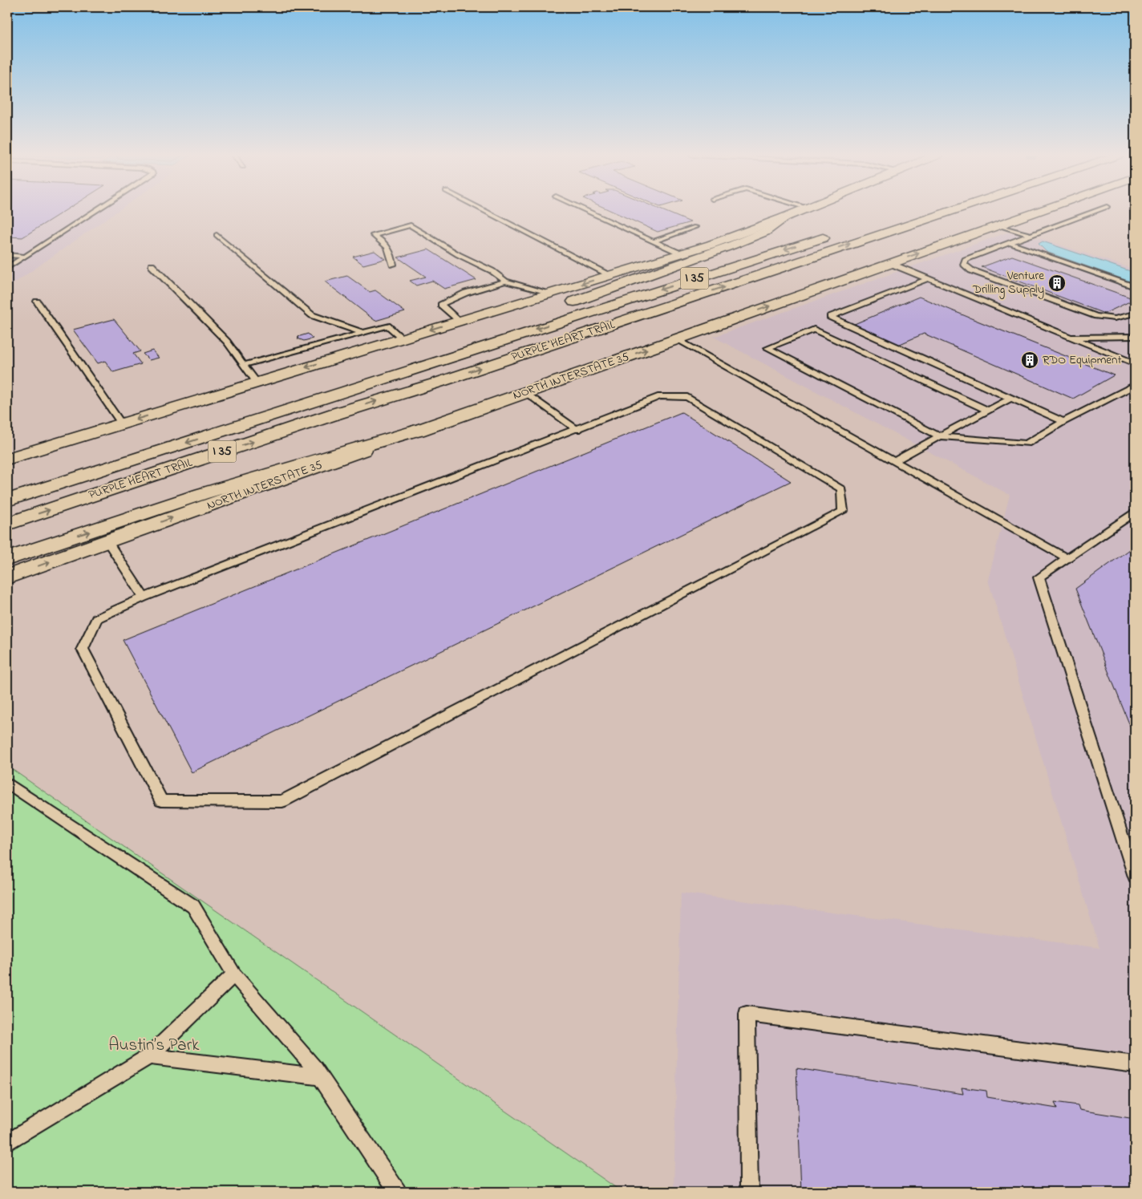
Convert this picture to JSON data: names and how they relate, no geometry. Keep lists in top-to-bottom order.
{
  "streets": {
    "main road": ["I 35", "PURPLE HEART TRAIL", "NORTH INTERSTATE 35"]
  },
  "parks": ["Austin’s Park"],
  "places": {
    "building": ["Venture Drilling Supply", "RDO Equipment"]
  }
}
